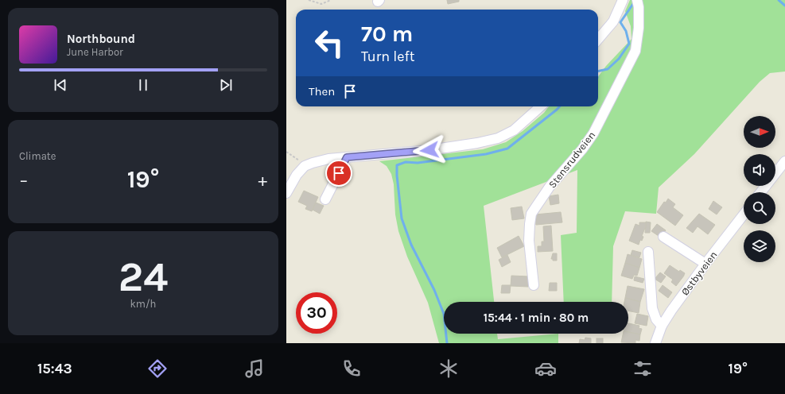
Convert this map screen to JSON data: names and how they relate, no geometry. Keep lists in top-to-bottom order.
{
  "streets": {
    "street": ["Stensrudveien", "Østbyveien"]
  },
  "north": "right",
  "page": {
    "turn": ["70 m", "Turn left"],
    "song": ["Northbound", "June Harbor"],
    "then": "Then",
    "tile": [
      "Climate",
      ["24", "km/h"]
    ],
    "heat": ["−", "19°", "+"],
    "limit": "30",
    "trip": "15:44 · 1 min · 80 m",
    "tabs": ["15:43", "19°"]
  }
}
